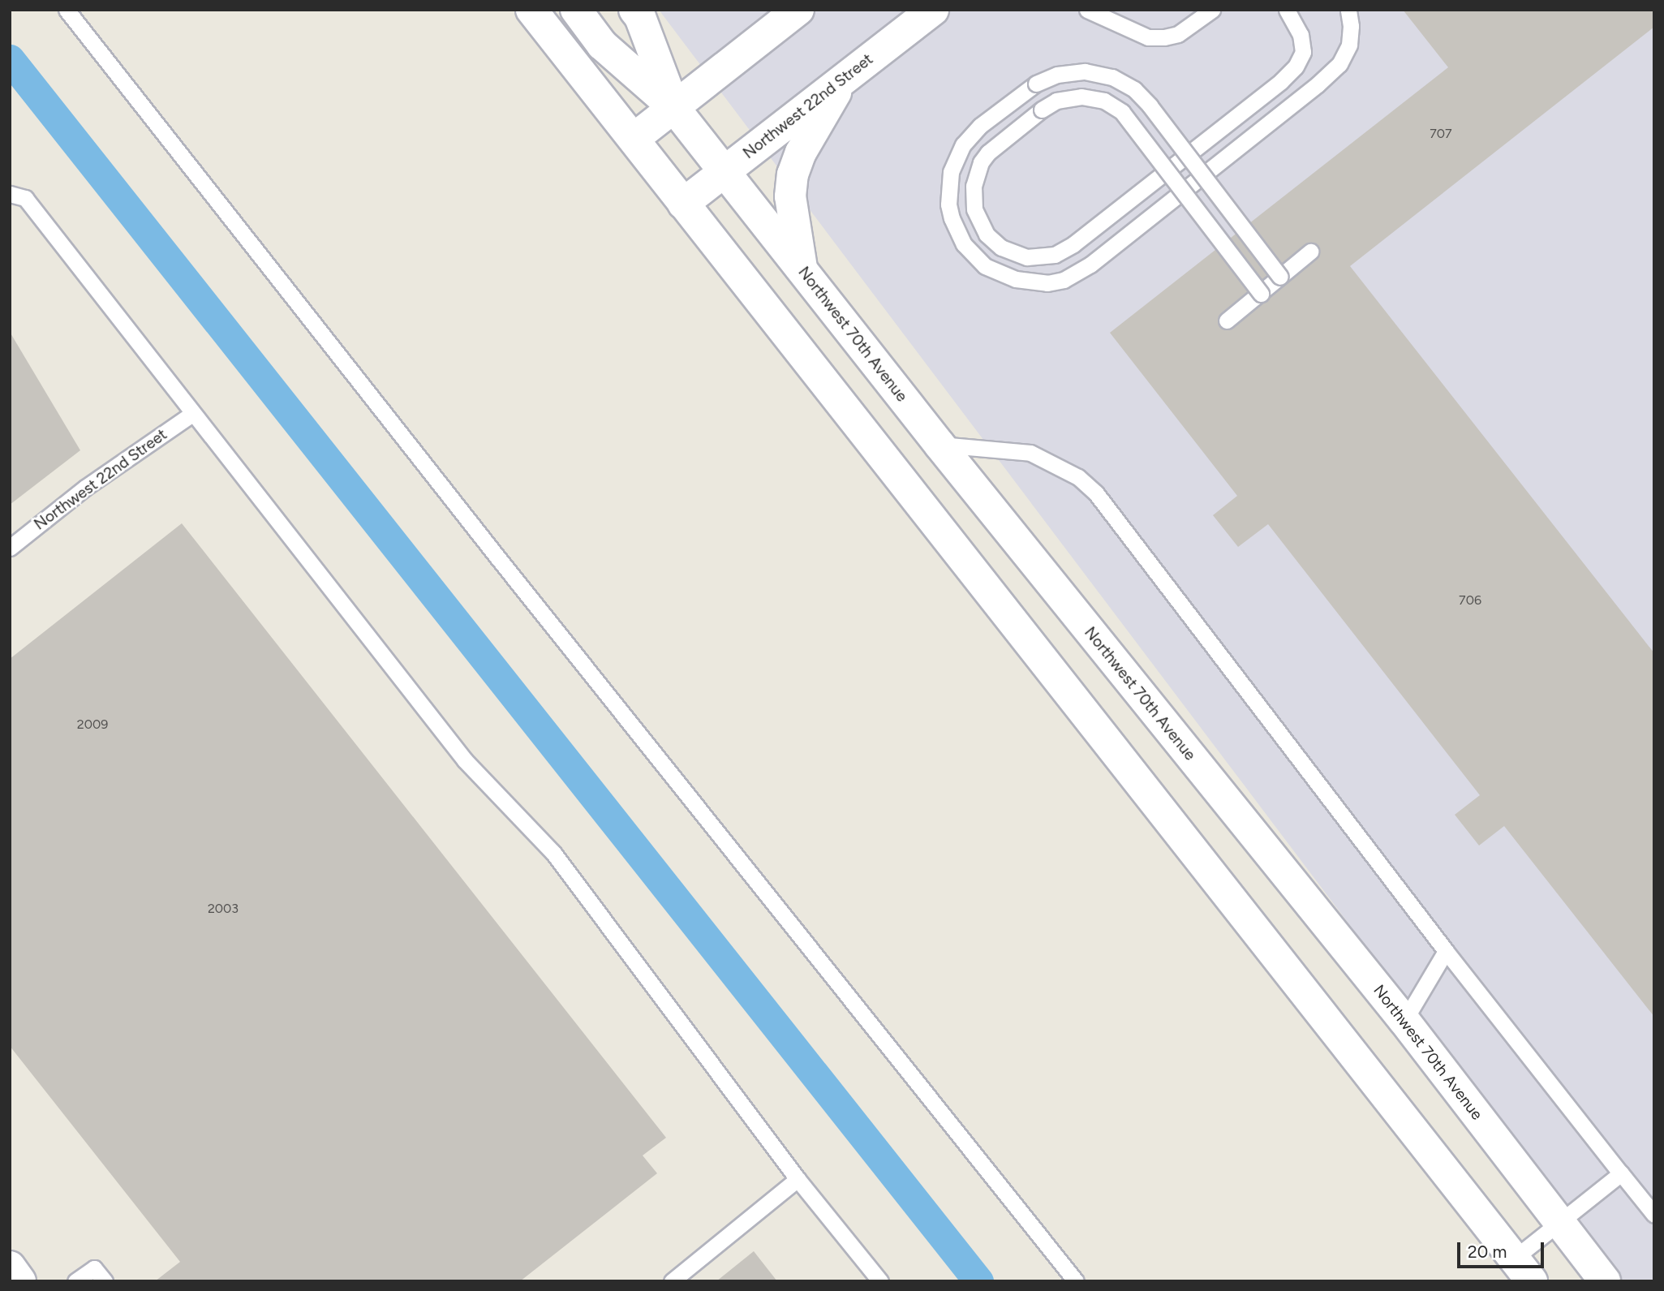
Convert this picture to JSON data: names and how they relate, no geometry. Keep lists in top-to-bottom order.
{
  "streets": {
    "main road": ["Northwest 22nd Street", "Northwest 70th Avenue"]
  },
  "crossings": [
    ["Northwest 22nd Street", "Northwest 70th Avenue"]
  ],
  "house_numbers": [
    "707",
    "706",
    "2009",
    "2003"
  ],
  "scale_bar": "20 m"
}
